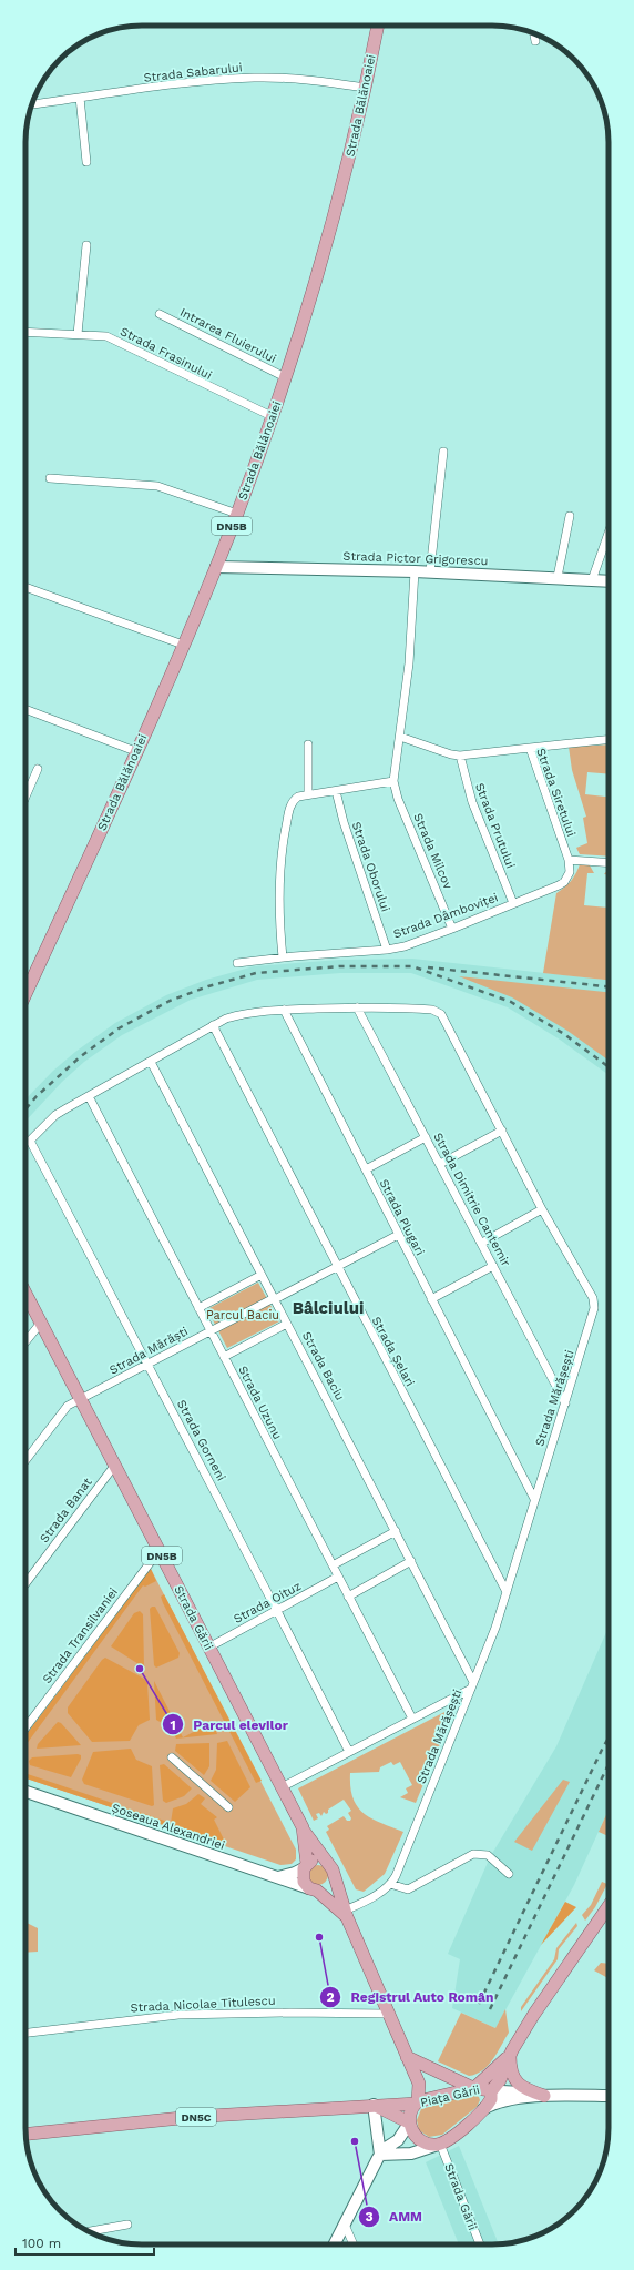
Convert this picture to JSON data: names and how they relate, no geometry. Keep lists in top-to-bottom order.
{
  "streets": {
    "main road": [
      "Strada Bălănoaiei",
      "DN5B",
      "Strada Gării",
      "Piața Gării",
      "DN5C"
    ],
    "street": [
      "Strada Sabarului",
      "Intrarea Fluierului",
      "Strada Frasinului",
      "Strada Pictor Grigorescu",
      "Strada Siretului",
      "Strada Prutului",
      "Strada Milcov",
      "Strada Oborului",
      "Strada Dâmboviței",
      "Strada Dimitrie Cantemir",
      "Strada Plugari",
      "Strada Mărăști",
      "Strada Șelari",
      "Strada Baciu",
      "Strada Mărășești",
      "Strada Uzunu",
      "Strada Gorneni",
      "Strada Banat",
      "Strada Oituz",
      "Strada Transilvaniei",
      "Șoseaua Alexandriei",
      "Strada Nicolae Titulescu"
    ]
  },
  "crossings": [
    ["Strada Sabarului", "Strada Bălănoaiei"],
    ["Strada Bălănoaiei", "Intrarea Fluierului"],
    ["Strada Bălănoaiei", "Strada Frasinului"],
    ["Strada Bălănoaiei", "Strada Pictor Grigorescu"],
    ["DN5B", "Strada Mărășești"],
    ["DN5B", "Strada Gării"],
    ["DN5B", "Șoseaua Alexandriei"],
    ["DN5B", "Strada Nicolae Titulescu"],
    ["DN5B", "Piața Gării"],
    ["DN5B", "DN5C"],
    ["Strada Siretului", "Strada Prutului"],
    ["Strada Siretului", "Strada Dâmboviței"],
    ["Strada Prutului", "Strada Dâmboviței"],
    ["Strada Milcov", "Strada Dâmboviței"],
    ["Strada Oborului", "Strada Dâmboviței"],
    ["Strada Dimitrie Cantemir", "Strada Mărășești"],
    ["Strada Plugari", "Strada Mărăști"],
    ["Strada Plugari", "Strada Mărășești"],
    ["Strada Mărăști", "Strada Șelari"],
    ["Strada Mărăști", "Strada Baciu"],
    ["Strada Mărăști", "Strada Uzunu"],
    ["Strada Mărăști", "Strada Gorneni"],
    ["Strada Mărăști", "Strada Gării"],
    ["Strada Șelari", "Strada Mărășești"],
    ["Strada Baciu", "Strada Mărășești"],
    ["Strada Uzunu", "Strada Gorneni"],
    ["Strada Uzunu", "Strada Oituz"],
    ["Strada Gorneni", "Strada Oituz"],
    ["Strada Banat", "Strada Gării"],
    ["Strada Oituz", "Strada Gării"],
    ["Strada Gării", "Strada Transilvaniei"],
    ["Strada Gării", "Șoseaua Alexandriei"],
    ["Strada Gării", "Piața Gării"],
    ["Piața Gării", "DN5C"]
  ],
  "districts": ["Bâlciului"],
  "parks": ["Parcul Baciu"],
  "places": ["Parcul elevilor", "Registrul Auto Român", "AMM"],
  "scale_bar": "100 m"
}
